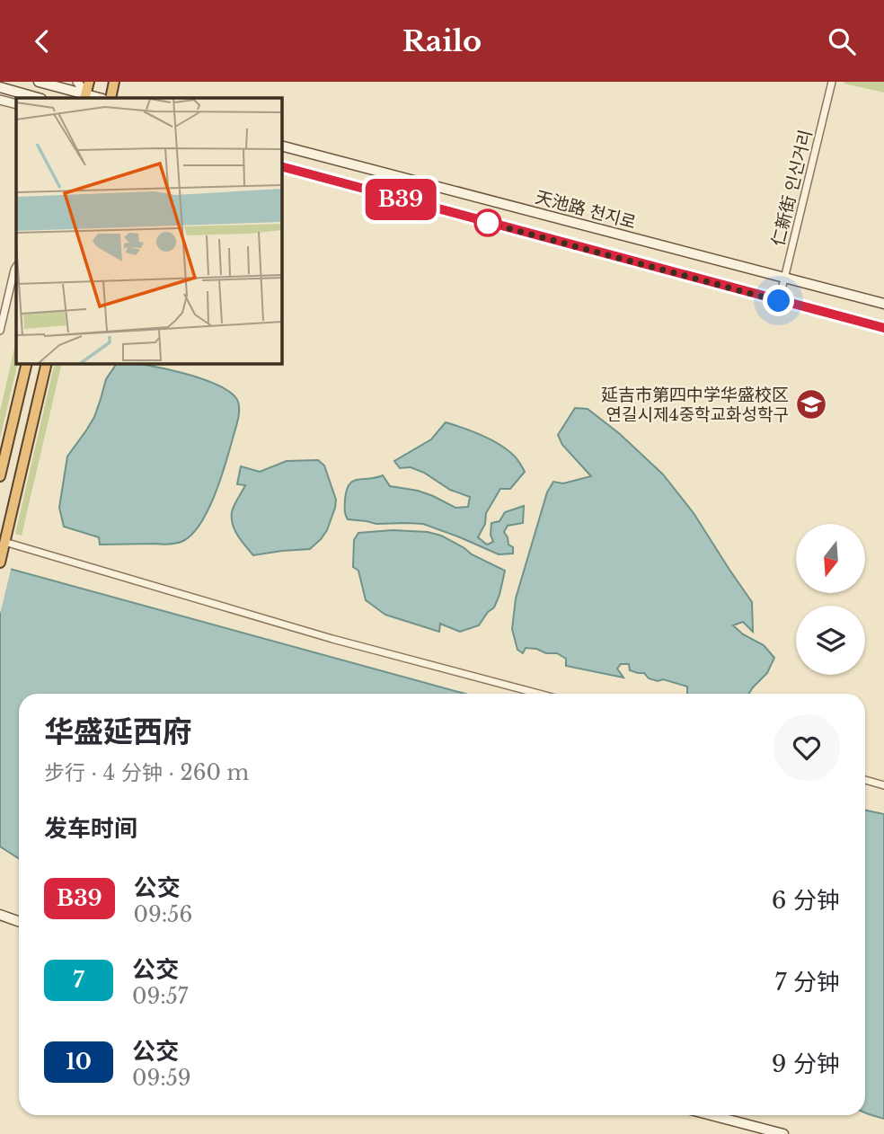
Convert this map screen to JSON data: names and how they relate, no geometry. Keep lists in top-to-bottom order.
{
  "streets": {
    "main road": ["天池路 천지로"],
    "street": ["仁新街 인신거리"]
  },
  "crossings": [
    ["仁新街 인신거리", "天池路 천지로"]
  ],
  "places": {
    "school or university": ["延吉市第四中学华盛校区 연길시제4중학교화성학구"]
  },
  "lines": ["bus line B39"],
  "north": "bottom",
  "page": {
    "header": "Railo",
    "on_map": "B39",
    "heading": [
      ["华盛延西府", "步行 · 4 分钟 · 260 m"],
      "发车时间"
    ],
    "list": [
      {
        "mark": "B39",
        "name": "公交",
        "note": "09:56",
        "value": "6 分钟"
      },
      {
        "mark": "7",
        "name": "公交",
        "note": "09:57",
        "value": "7 分钟"
      },
      {
        "mark": "10",
        "name": "公交",
        "note": "09:59",
        "value": "9 分钟"
      }
    ]
  }
}
